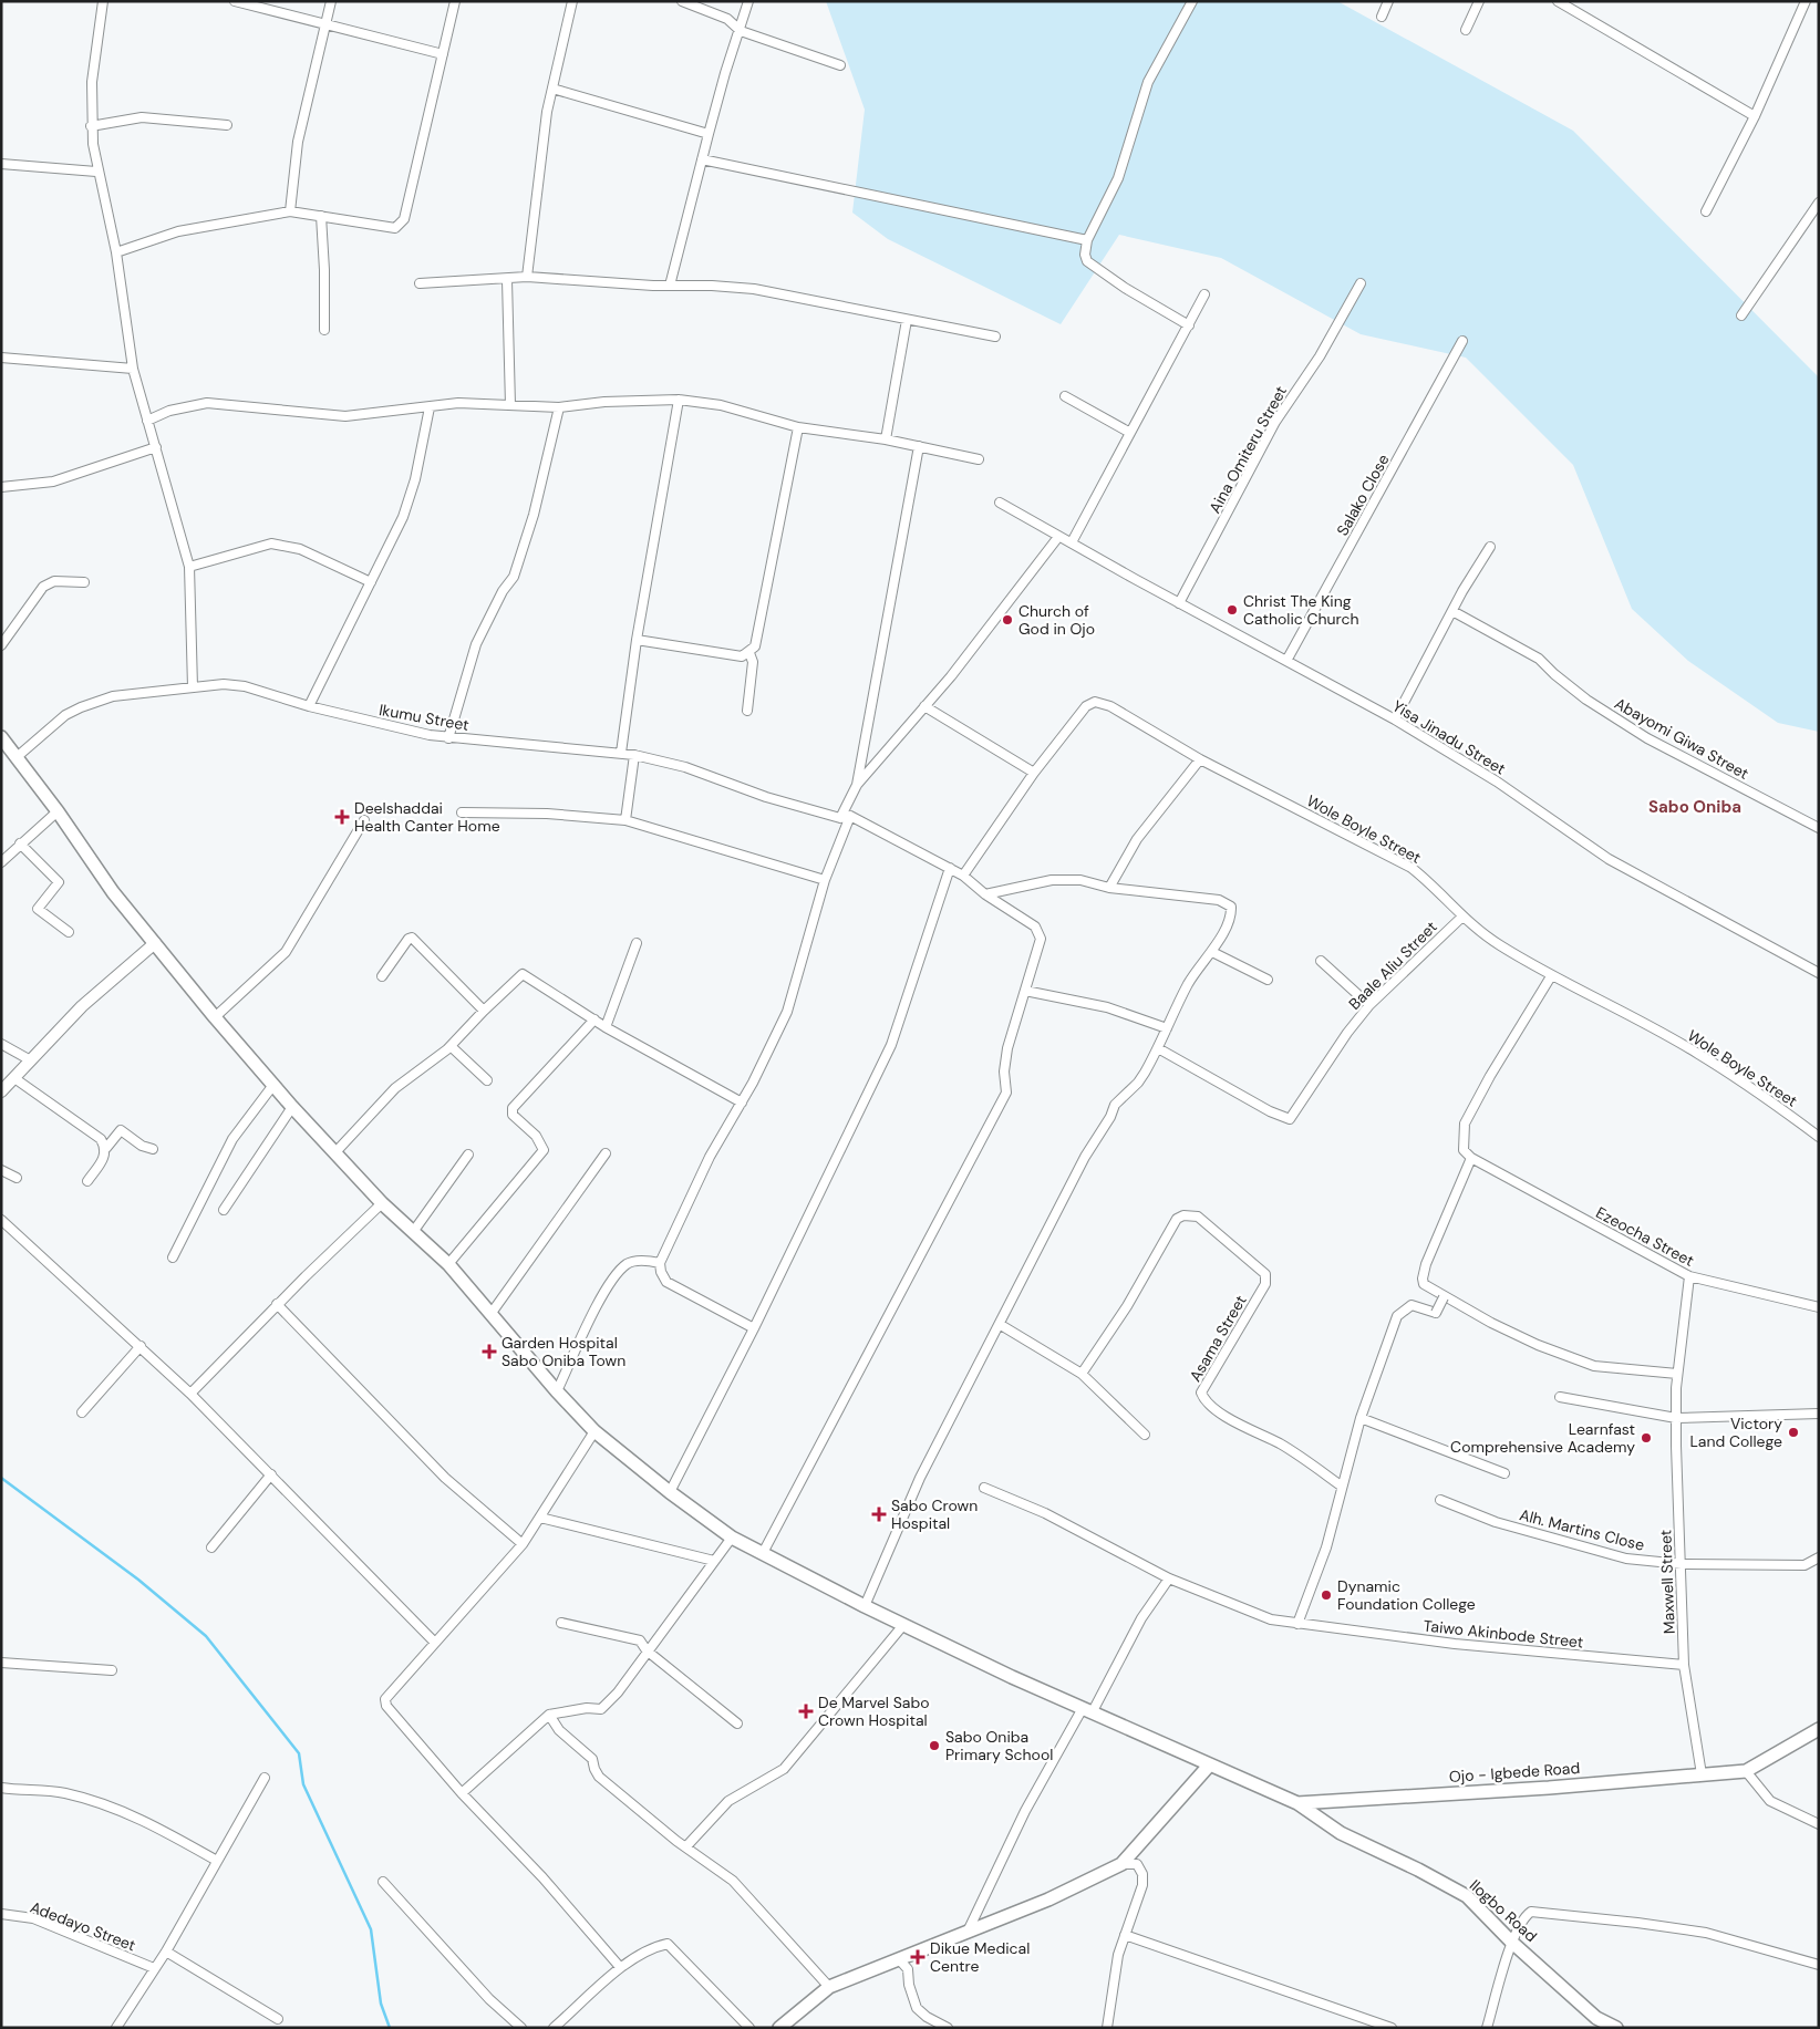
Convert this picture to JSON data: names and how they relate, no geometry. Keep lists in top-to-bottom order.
{
  "streets": {
    "main road": ["Ojo - Igbede Road", "Ilogbo Road"],
    "street": [
      "Aina Omiteru Street",
      "Salako Close",
      "Ikumu Street",
      "Yisa Jinadu Street",
      "Abayomi Giwa Street",
      "Wole Boyle Street",
      "Baale Aliu Street",
      "Ezeocha Street",
      "Asama Street",
      "Alh. Martins Close",
      "Maxwell Street",
      "Taiwo Akinbode Street",
      "Adedayo Street"
    ]
  },
  "crossings": [
    ["Aina Omiteru Street", "Yisa Jinadu Street"],
    ["Salako Close", "Yisa Jinadu Street"],
    ["Ikumu Street", "Ojo - Igbede Road"],
    ["Wole Boyle Street", "Baale Aliu Street"],
    ["Ezeocha Street", "Maxwell Street"],
    ["Alh. Martins Close", "Maxwell Street"],
    ["Maxwell Street", "Taiwo Akinbode Street"],
    ["Maxwell Street", "Ojo - Igbede Road"],
    ["Ojo - Igbede Road", "Ilogbo Road"]
  ],
  "districts": ["Sabo Oniba"],
  "places": {
    "other": [
      "Christ The King Catholic Church",
      "Church of God in Ojo",
      "Victory Land College",
      "Learnfast Comprehensive Academy",
      "Dynamic Foundation College",
      "Sabo Oniba Primary School"
    ],
    "health": [
      "Deelshaddai Health Canter Home",
      "Garden Hospital Sabo Oniba Town",
      "Sabo Crown Hospital",
      "De Marvel Sabo Crown Hospital",
      "Dikue Medical Centre"
    ]
  }
}
